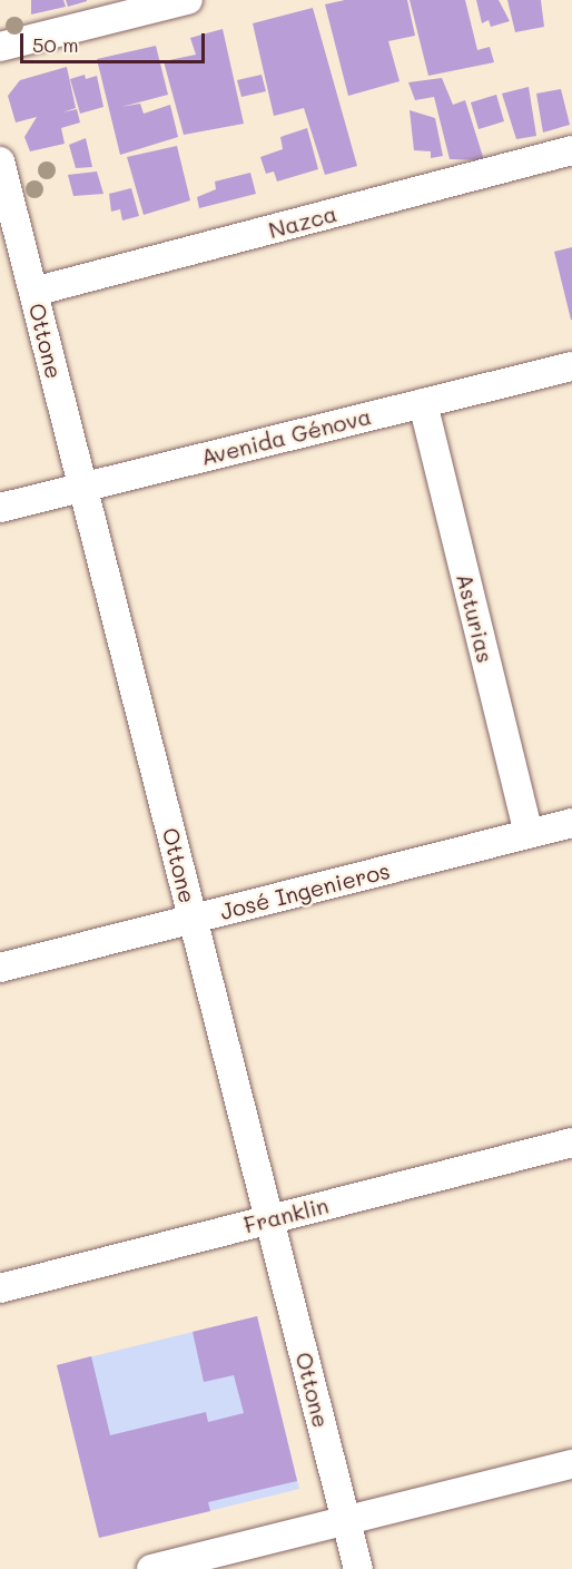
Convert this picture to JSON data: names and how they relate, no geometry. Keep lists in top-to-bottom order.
{
  "streets": {
    "street": [
      "Nazca",
      "Ottone",
      "Avenida Génova",
      "Asturias",
      "José Ingenieros",
      "Franklin"
    ]
  },
  "crossings": [
    ["Nazca", "Ottone"],
    ["Ottone", "Avenida Génova"],
    ["Ottone", "José Ingenieros"],
    ["Ottone", "Franklin"],
    ["Avenida Génova", "Asturias"],
    ["Asturias", "José Ingenieros"]
  ],
  "scale_bar": "50 m"
}
